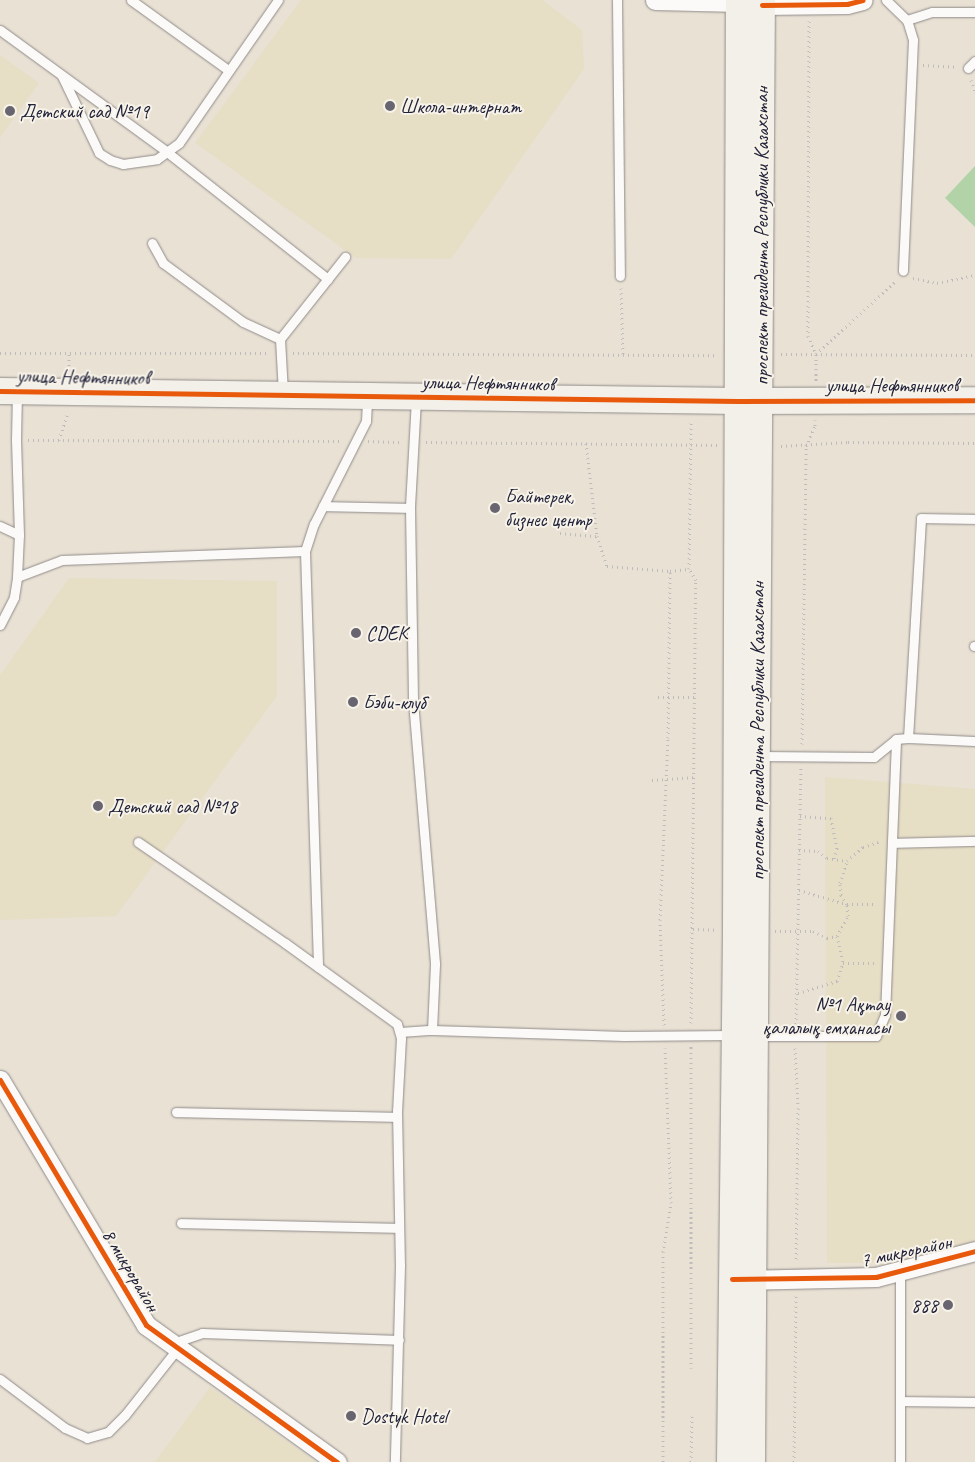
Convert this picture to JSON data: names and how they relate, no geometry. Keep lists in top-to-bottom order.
{
  "streets": {
    "main road": ["проспект президента Республики Казахстан", "улица Нефтянников"],
    "street": ["7 микрорайон", "8 микрорайон"]
  },
  "crossings": [
    ["проспект президента Республики Казахстан", "улица Нефтянников"],
    ["проспект президента Республики Казахстан", "7 микрорайон"]
  ],
  "places": [
    "Школа-интернат",
    "Детский сад №19",
    "Байтерек, бизнес центр",
    "CDEK",
    "Бэби-клуб",
    "Детский сад №18",
    "№1 Ақтау қалалық емханасы",
    "888",
    "Dostyk Hotel"
  ]
}
